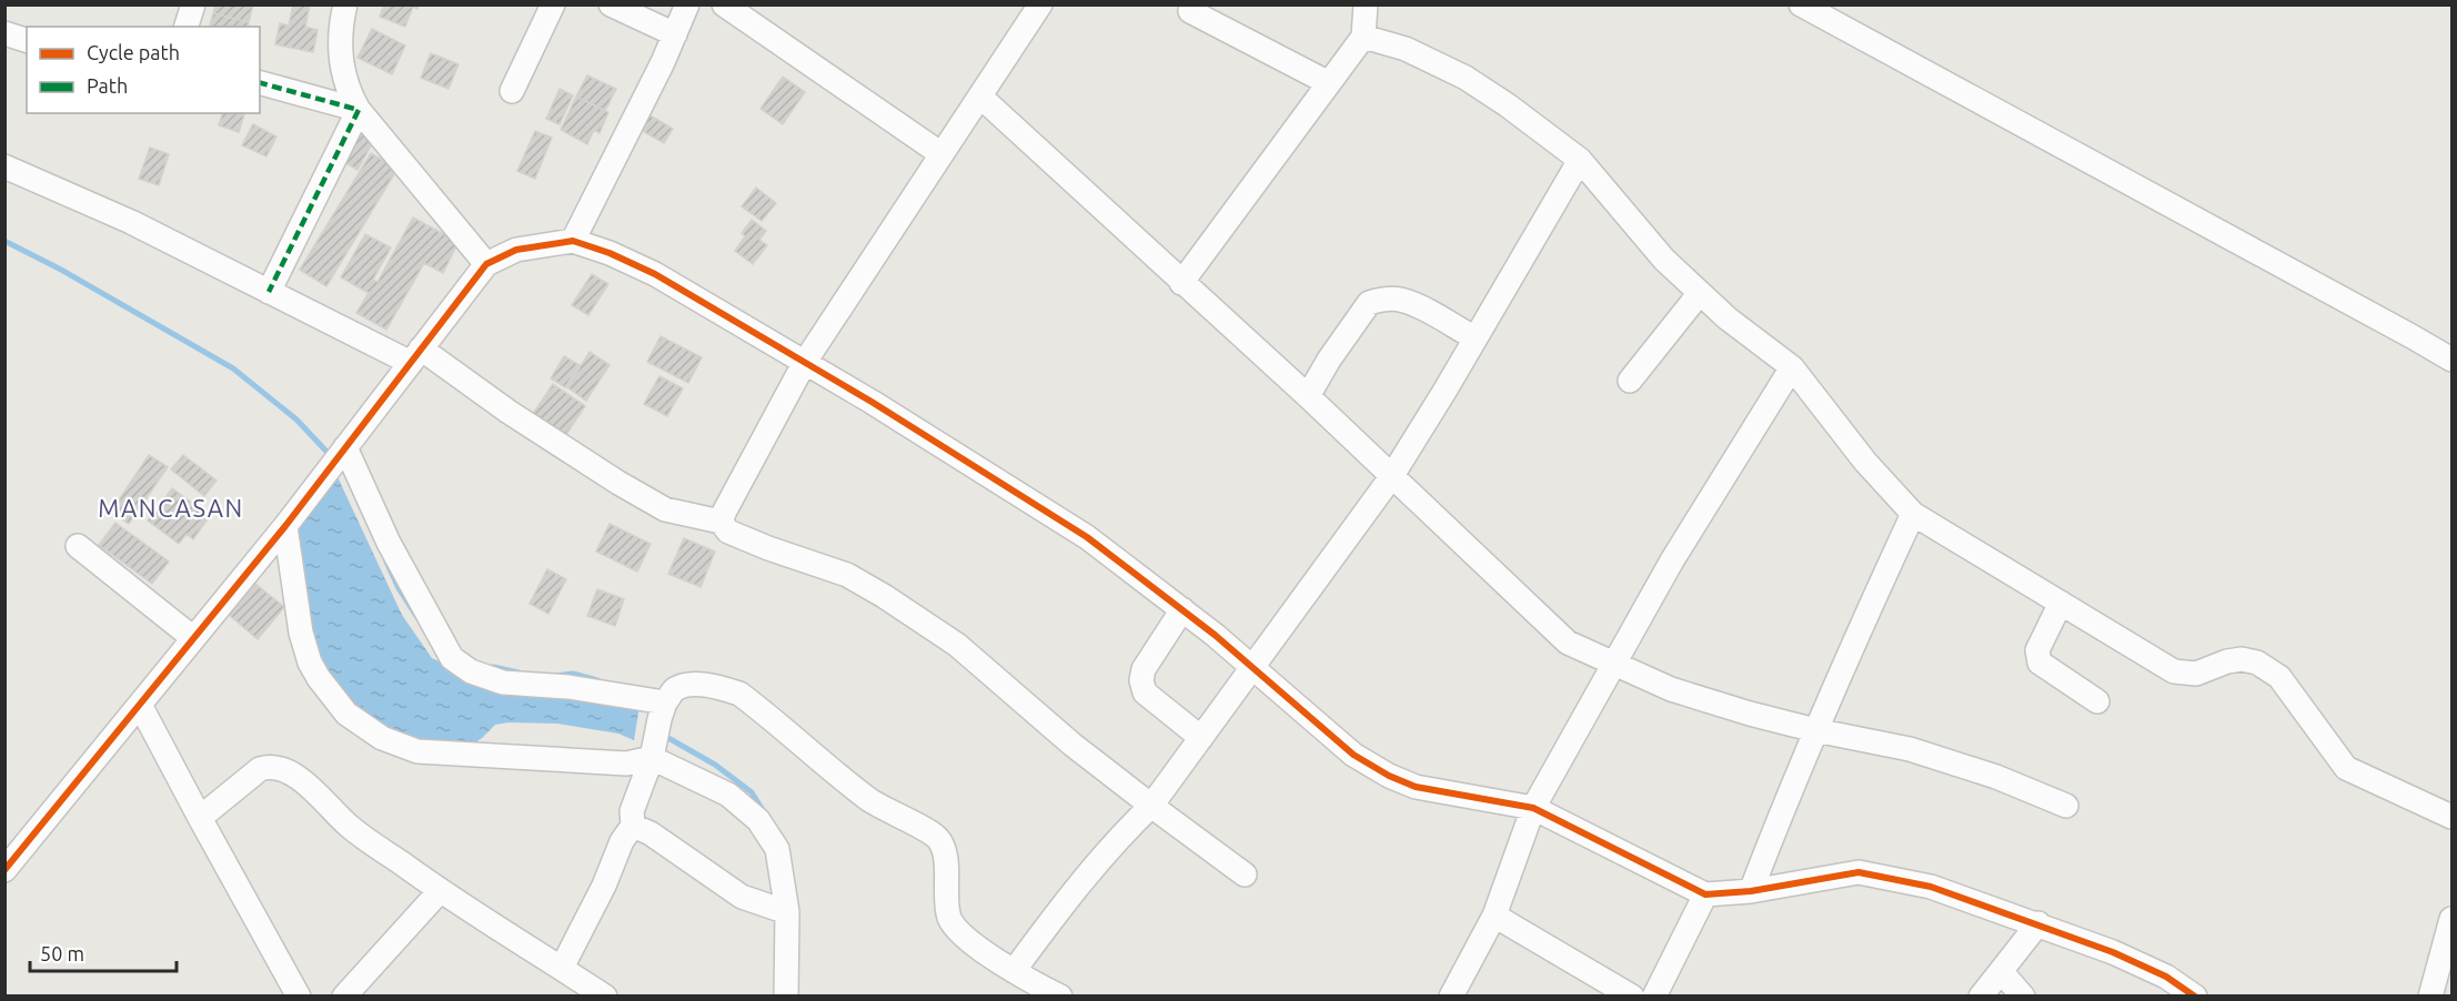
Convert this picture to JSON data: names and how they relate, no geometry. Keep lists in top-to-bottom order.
{
  "districts": ["MANCASAN"],
  "legend": ["Cycle path", "Path"],
  "scale_bar": "50 m"
}
